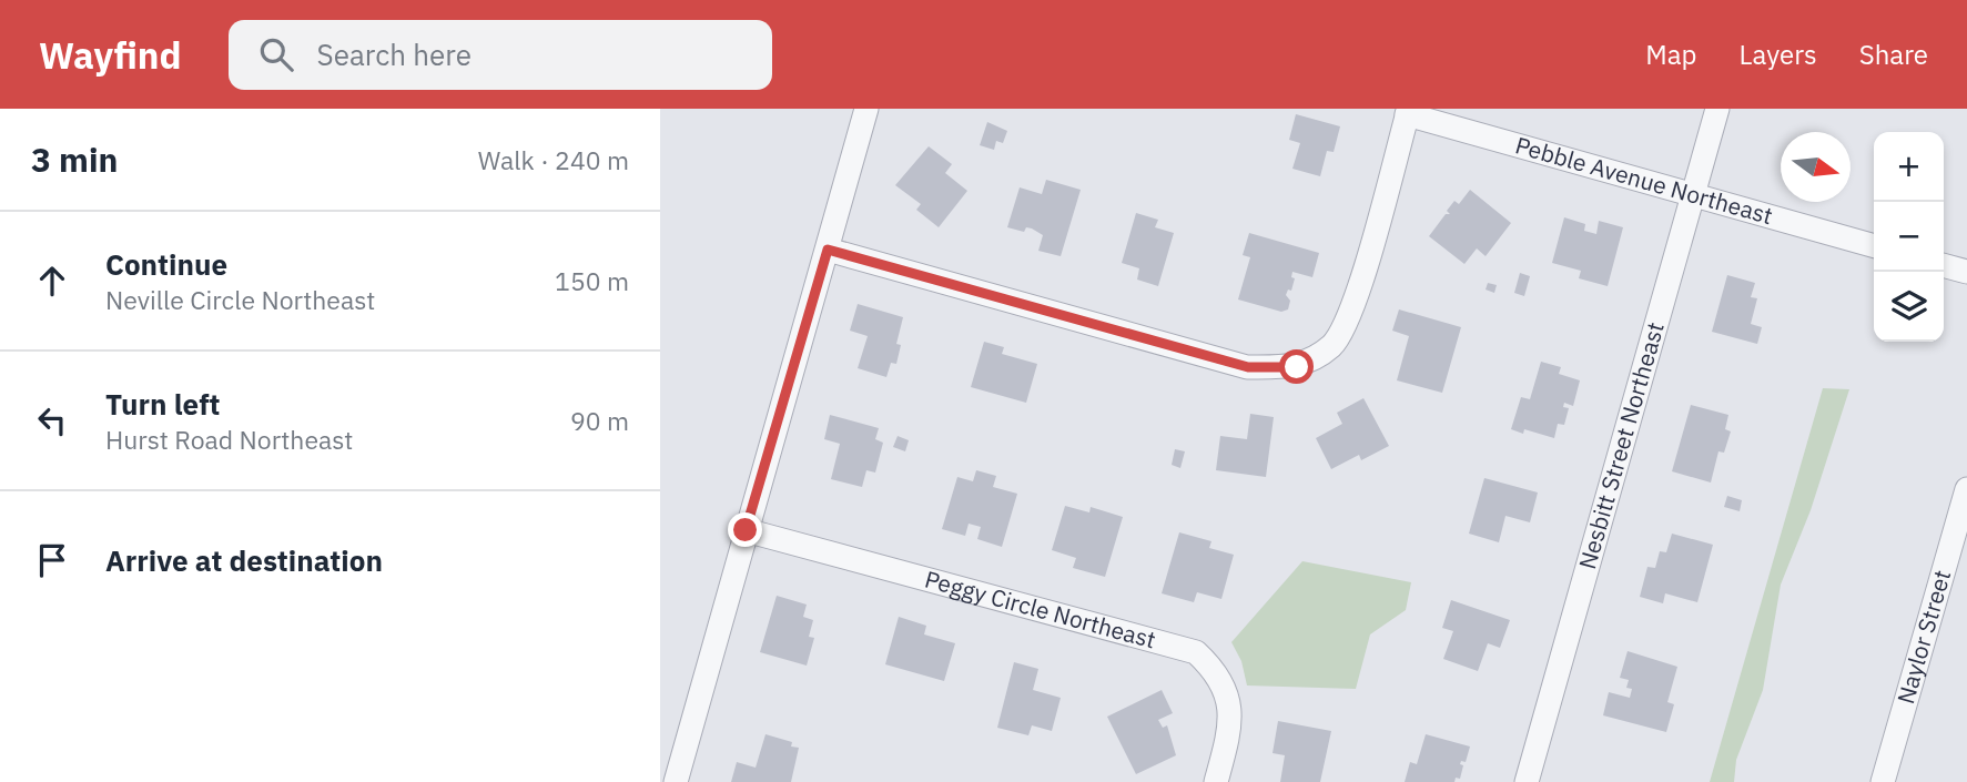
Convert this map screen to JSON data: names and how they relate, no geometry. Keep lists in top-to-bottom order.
{
  "streets": {
    "street": [
      "Pebble Avenue Northeast",
      "Nesbitt Street Northeast",
      "Peggy Circle Northeast",
      "Naylor Street"
    ]
  },
  "crossings": [
    ["Pebble Avenue Northeast", "Nesbitt Street Northeast"]
  ],
  "north": "right",
  "page": {
    "header": "Wayfind",
    "search": "Search here",
    "nav": ["Map", "Layers", "Share"],
    "heading": ["3 min", "Walk · 240 m"],
    "map_buttons": ["+", "−"],
    "list": [
      ["Continue", "Neville Circle Northeast", "150 m"],
      ["Turn left", "Hurst Road Northeast", "90 m"],
      "Arrive at destination"
    ]
  }
}
